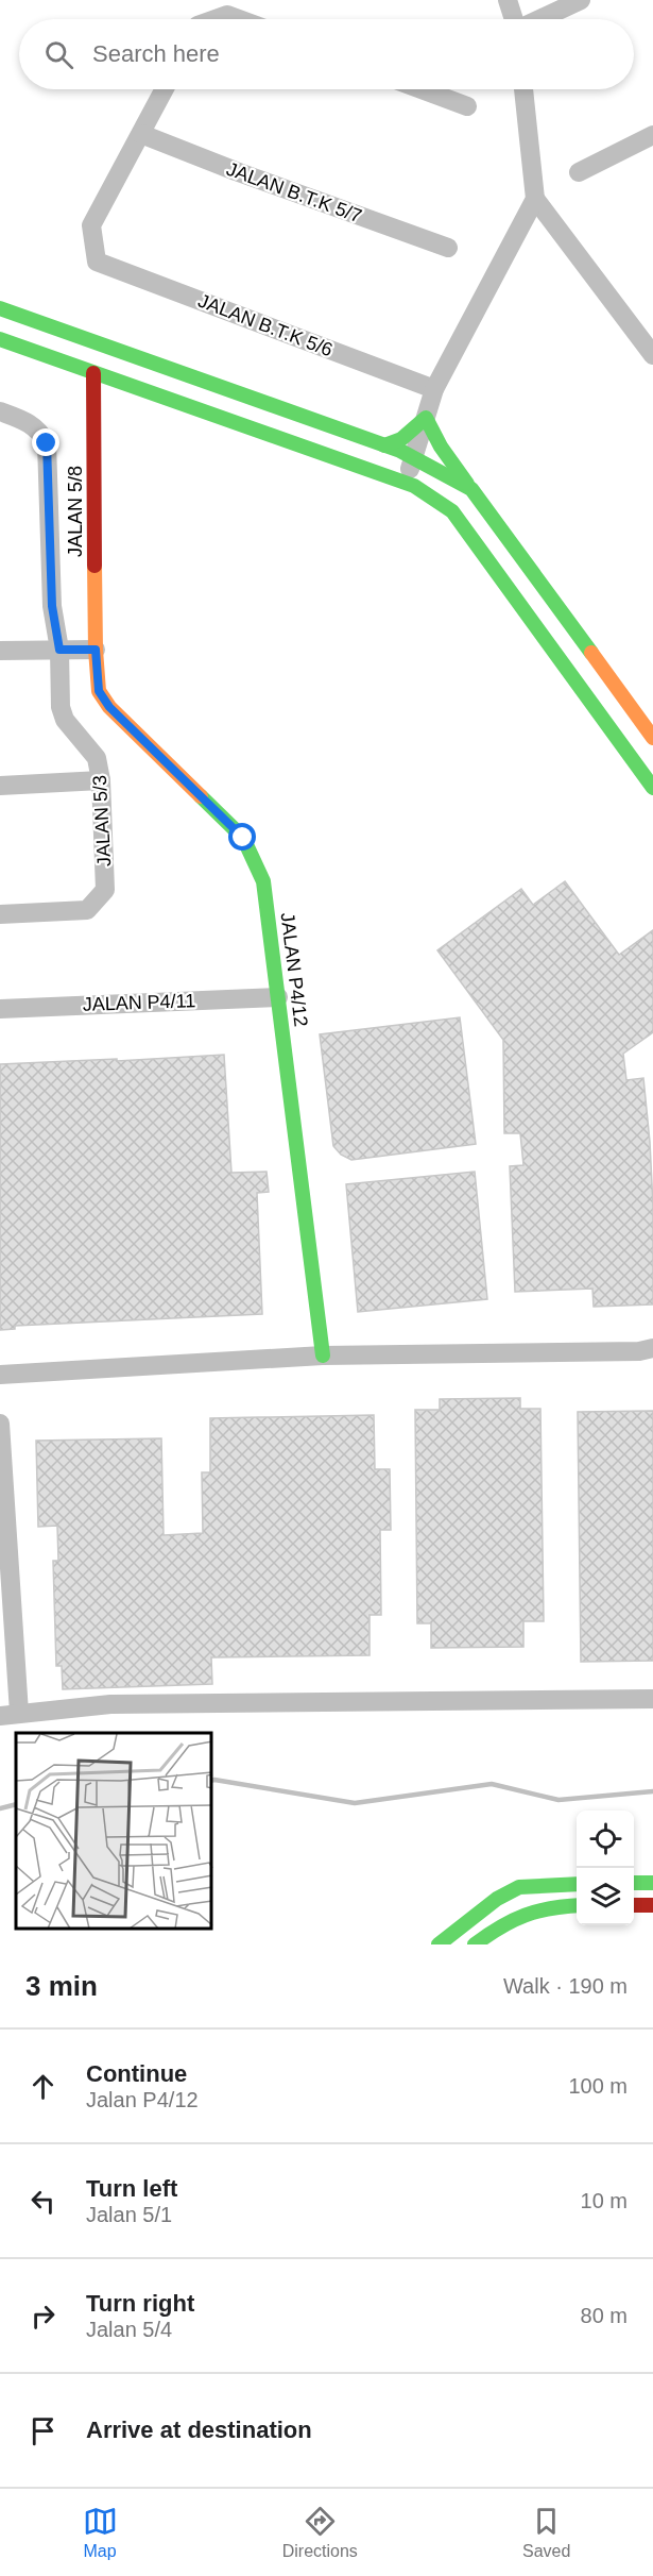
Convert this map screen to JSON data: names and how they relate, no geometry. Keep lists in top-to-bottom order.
{
  "streets": {
    "street": [
      "JALAN B.T.K 5/7",
      "JALAN B.T.K 5/6",
      "JALAN 5/8",
      "JALAN 5/3",
      "JALAN P4/12",
      "JALAN P4/11"
    ]
  },
  "crossings": [
    ["JALAN B.T.K 5/7", "JALAN B.T.K 5/6"],
    ["JALAN 5/8", "JALAN P4/12"],
    ["JALAN P4/12", "JALAN P4/11"]
  ],
  "page": {
    "search": "Search here",
    "heading": ["3 min", "Walk · 190 m"],
    "list": [
      ["Continue", "Jalan P4/12", "100 m"],
      ["Turn left", "Jalan 5/1", "10 m"],
      ["Turn right", "Jalan 5/4", "80 m"],
      "Arrive at destination"
    ],
    "nav": ["Map", "Directions", "Saved"]
  }
}
